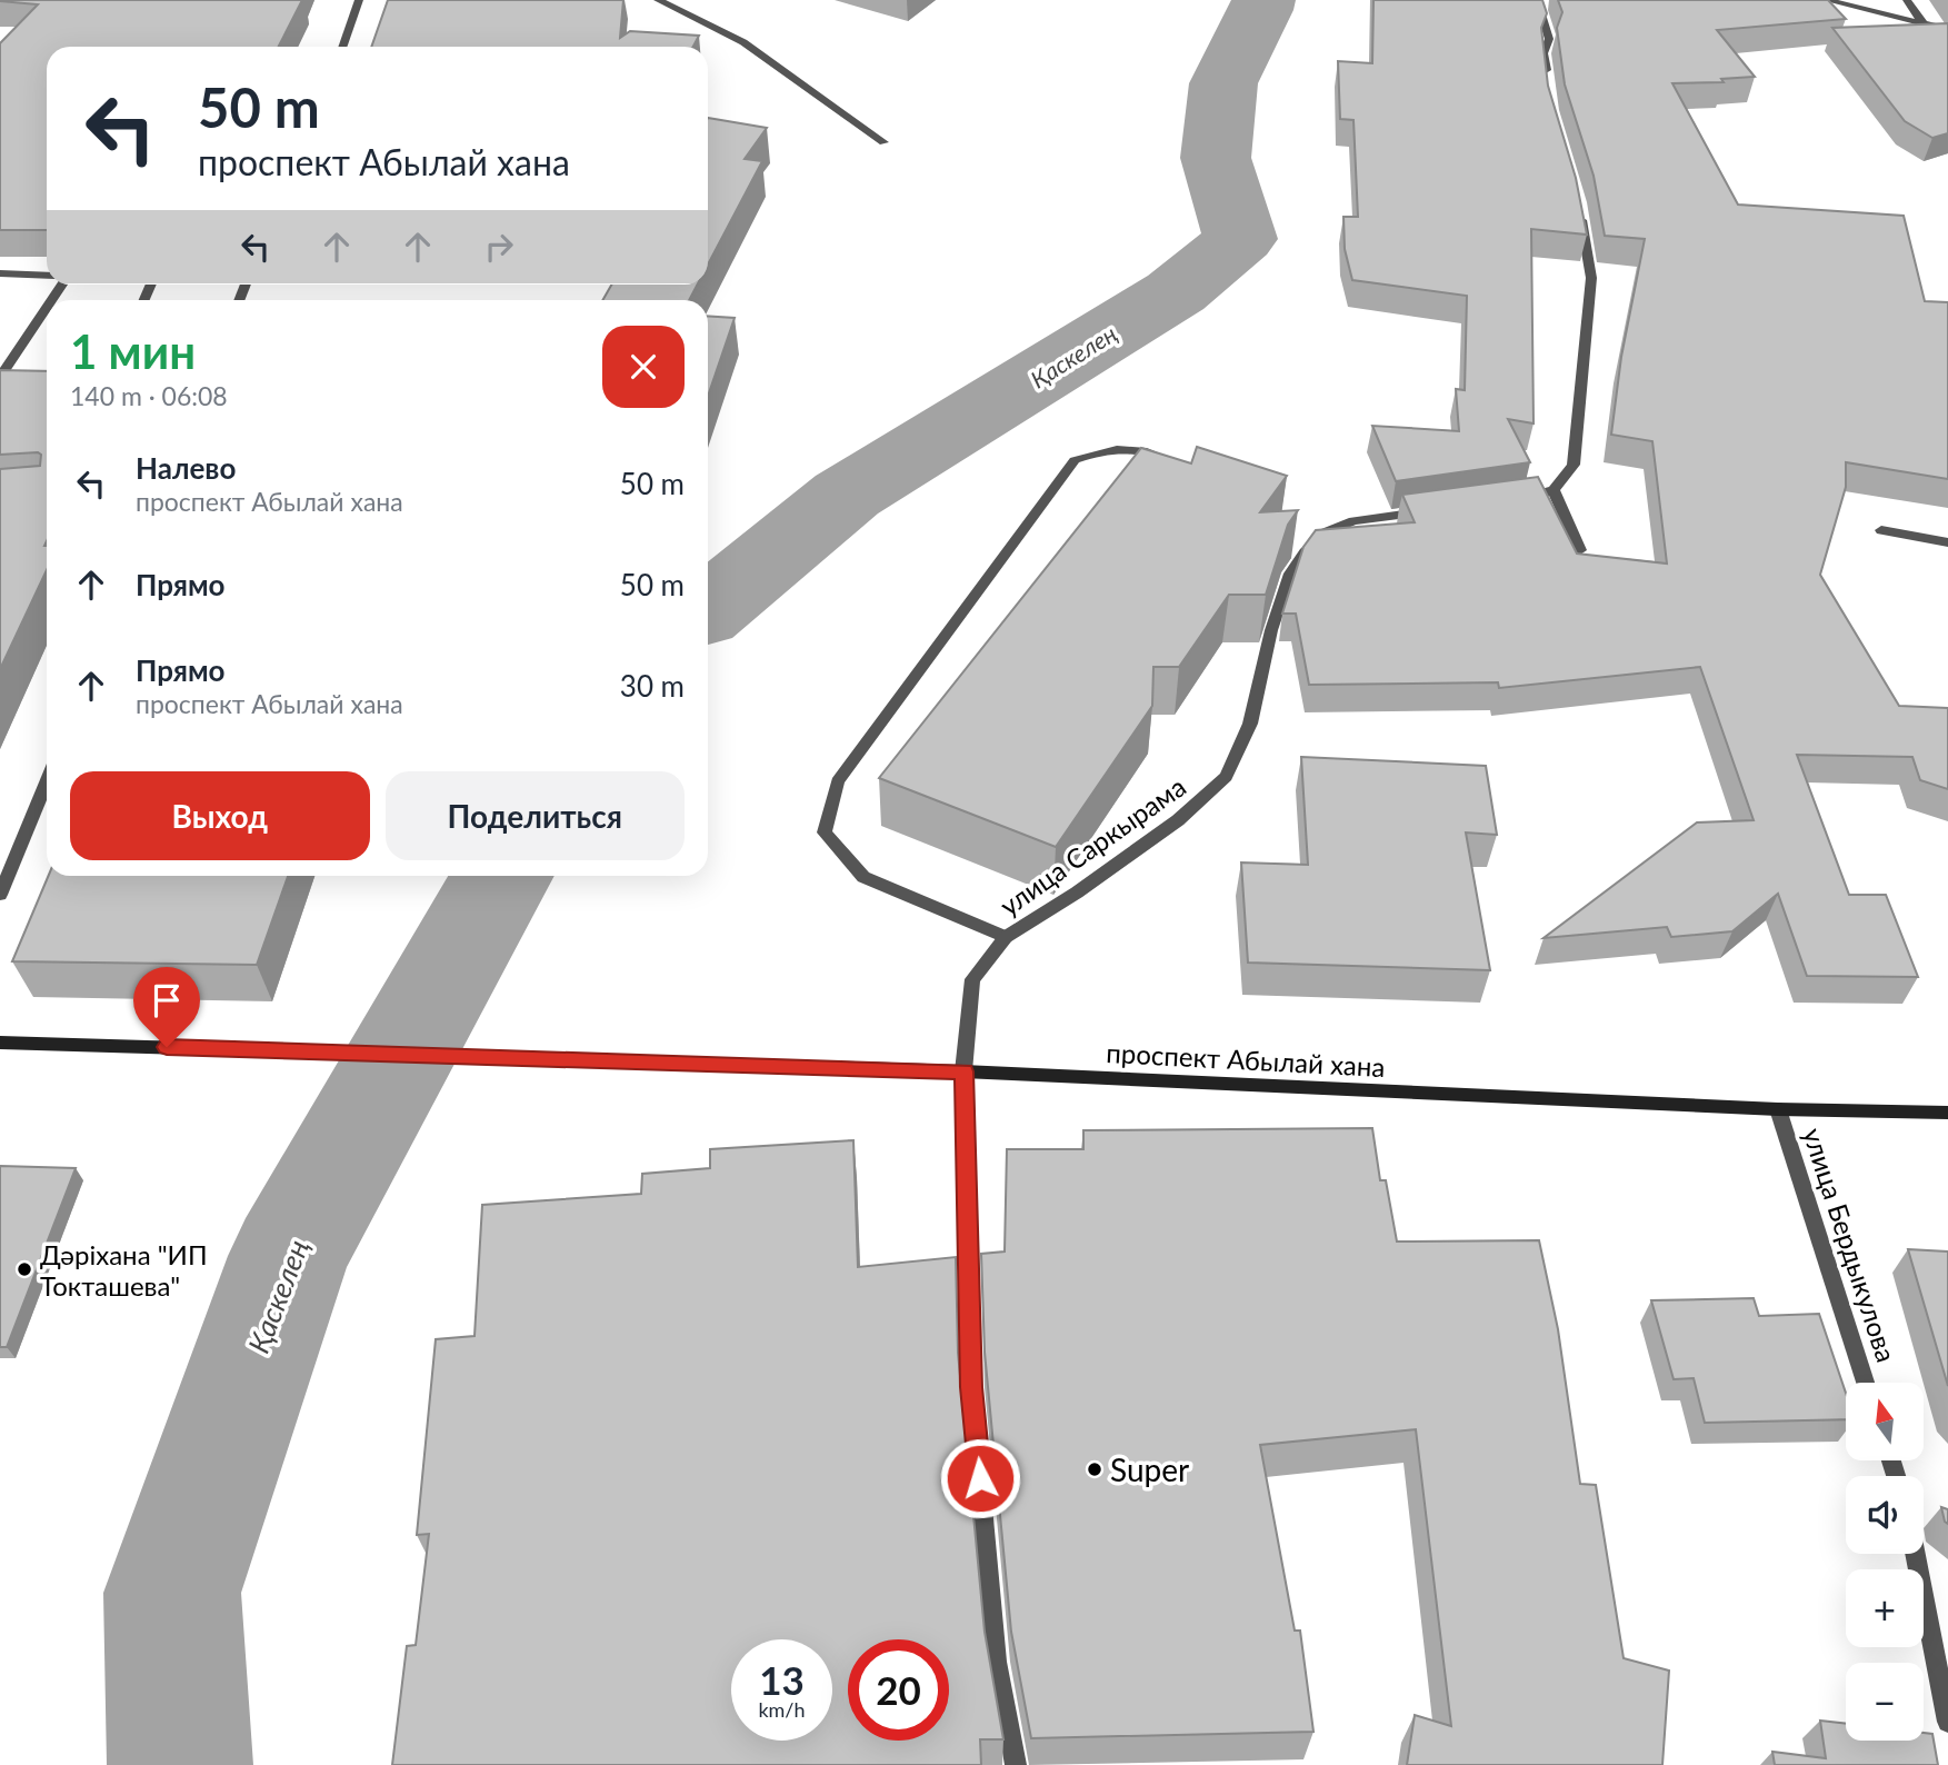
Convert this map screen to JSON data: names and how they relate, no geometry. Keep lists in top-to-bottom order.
{
  "streets": {
    "main road": ["проспект Абылай хана"],
    "street": ["улица Саркырама", "улица Бердыкулова"]
  },
  "crossings": [
    ["улица Саркырама", "проспект Абылай хана"],
    ["проспект Абылай хана", "улица Бердыкулова"]
  ],
  "water": ["Қаскелең"],
  "places": ["Дәріхана \"ИП Токташева\"", "Super"],
  "north": "top",
  "page": {
    "turn": ["50 m", "проспект Абылай хана"],
    "heading": ["1 мин", "140 m · 06:08"],
    "list": [
      {
        "name": "Налево",
        "note": "проспект Абылай хана",
        "value": "50 m"
      },
      {
        "name": "Прямо",
        "value": "50 m"
      },
      {
        "name": "Прямо",
        "note": "проспект Абылай хана",
        "value": "30 m"
      }
    ],
    "buttons": ["Выход", "Поделиться"],
    "map_buttons": ["+", "−"],
    "speed": "13 km/h",
    "limit": "20"
  }
}
